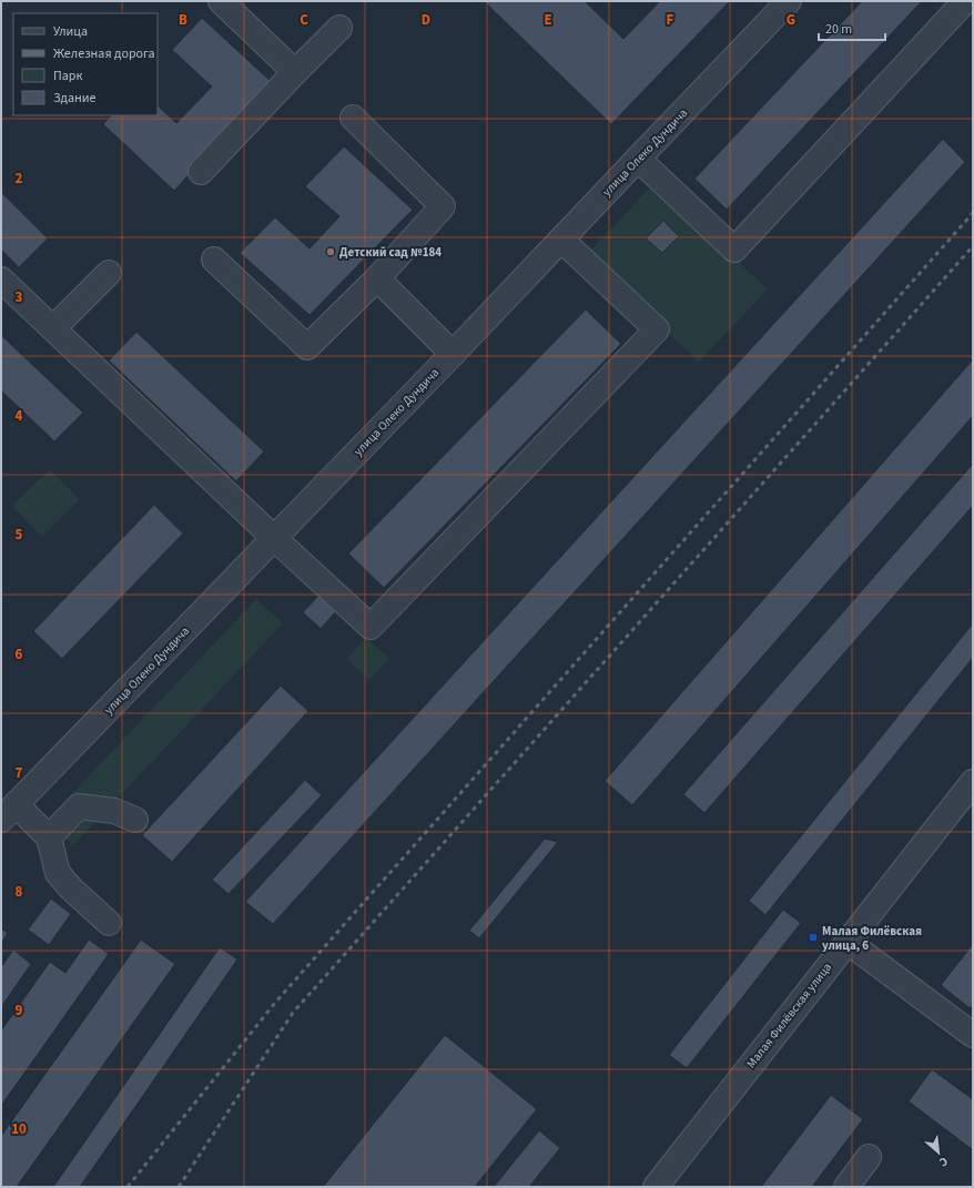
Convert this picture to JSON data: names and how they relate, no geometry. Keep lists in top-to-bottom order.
{
  "streets": {
    "street": ["улица Олеко Дундича", "Малая Филёвская улица"]
  },
  "places": {
    "other": ["Детский сад №184"],
    "transit": ["Малая Филёвская улица, 6"]
  },
  "legend": [
    "Улица",
    "Железная дорога",
    "Парк",
    "Здание"
  ],
  "scale_bar": "20 m",
  "north": "bottom right",
  "grid": {
    "columns": [
      "B",
      "C",
      "D",
      "E",
      "F",
      "G"
    ],
    "rows": [
      "2",
      "3",
      "4",
      "5",
      "6",
      "7",
      "8",
      "9",
      "10"
    ]
  }
}
